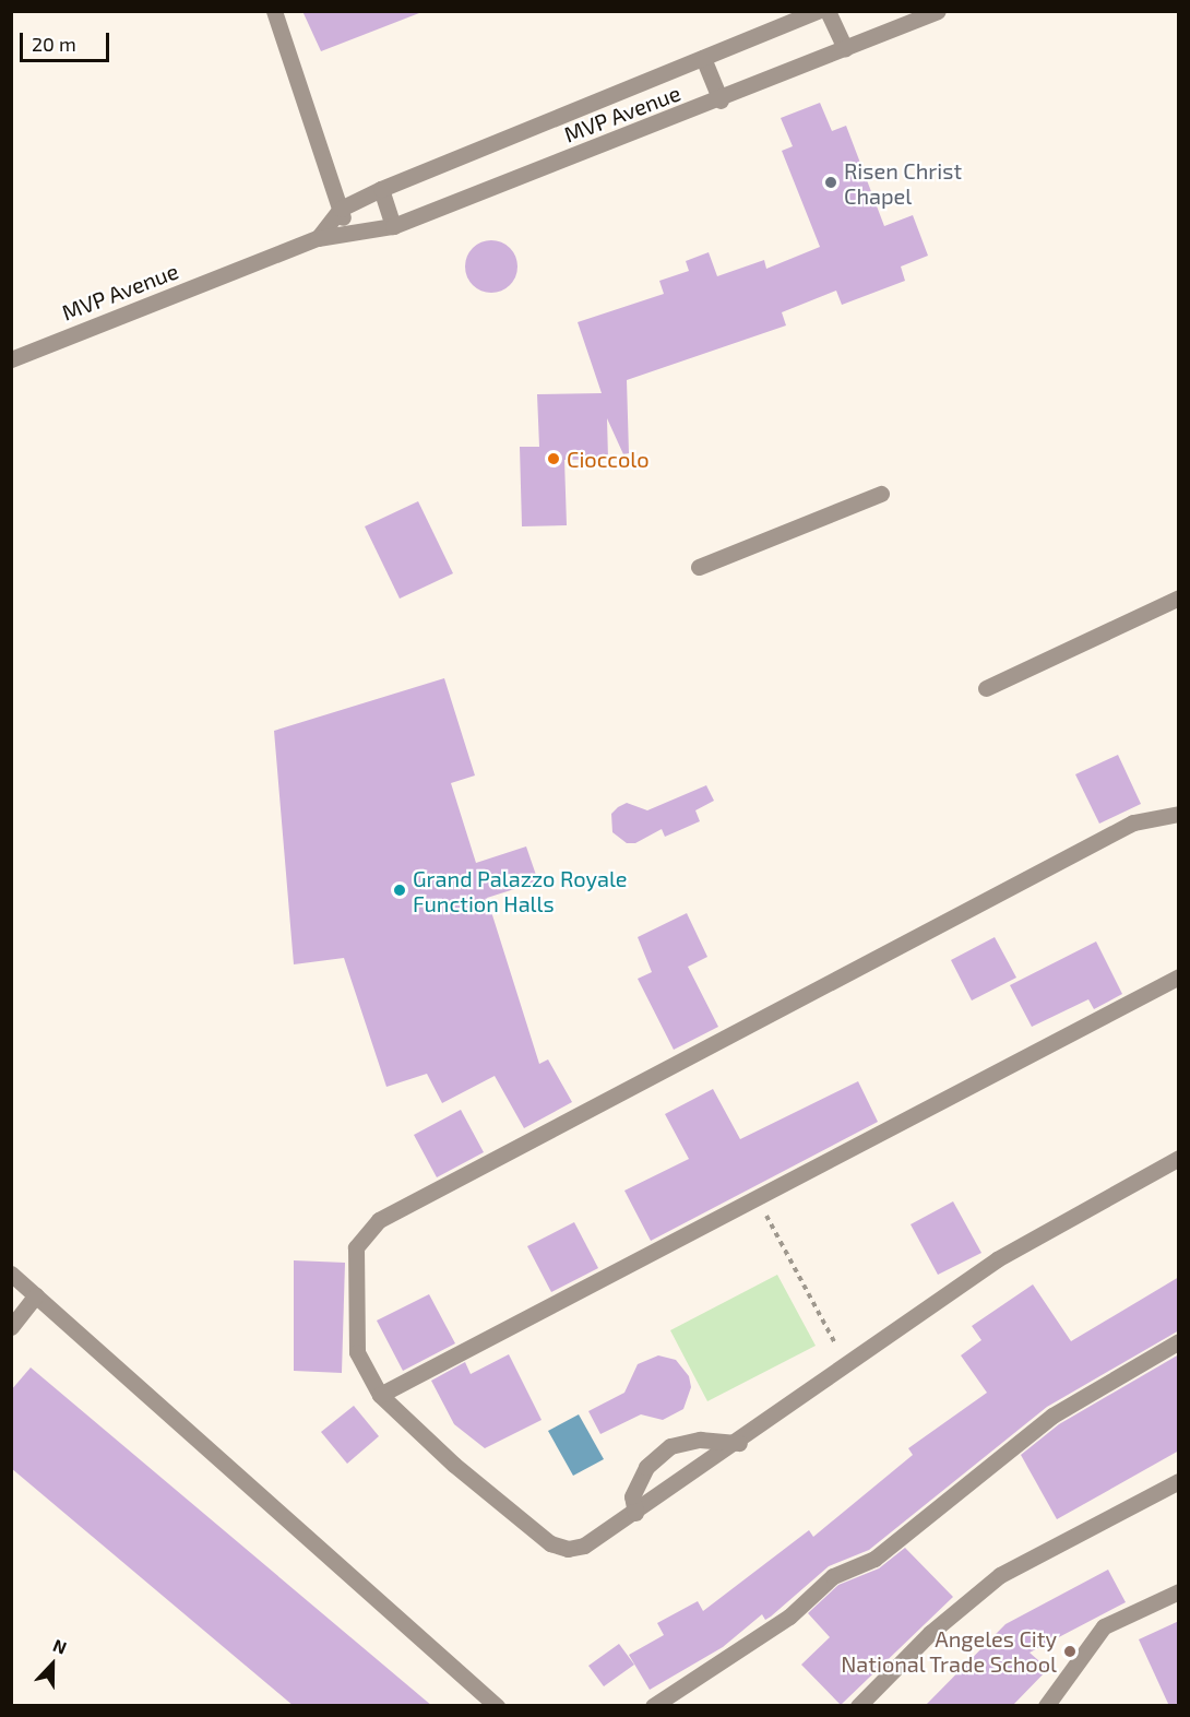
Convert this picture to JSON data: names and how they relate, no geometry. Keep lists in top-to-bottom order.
{
  "streets": {
    "street": ["MVP Avenue"]
  },
  "places": [
    "Risen Christ Chapel",
    "Cioccolo",
    "Grand Palazzo Royale Function Halls",
    "Angeles City National Trade School"
  ],
  "scale_bar": "20 m",
  "north": "top"
}
